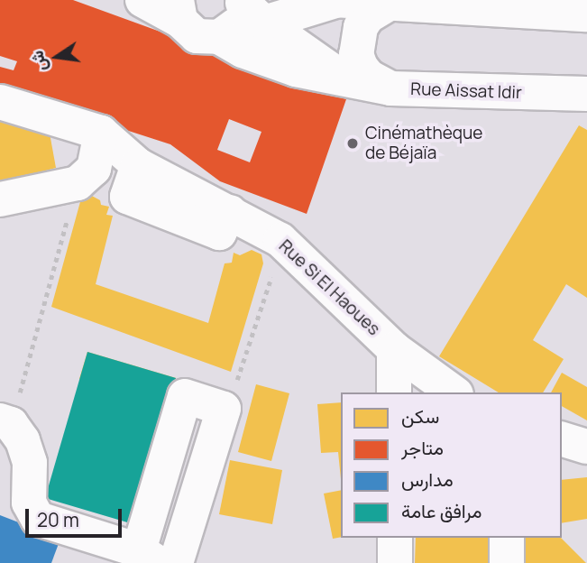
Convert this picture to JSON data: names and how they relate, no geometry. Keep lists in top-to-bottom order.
{
  "streets": {
    "main road": ["Rue Aissat Idir", "Rue Si El Haoues"]
  },
  "places": ["Cinémathèque de Béjaïa"],
  "legend": [
    "سكن",
    "متاجر",
    "مدارس",
    "مرافق عامة"
  ],
  "scale_bar": "20 m",
  "north": "left"
}
